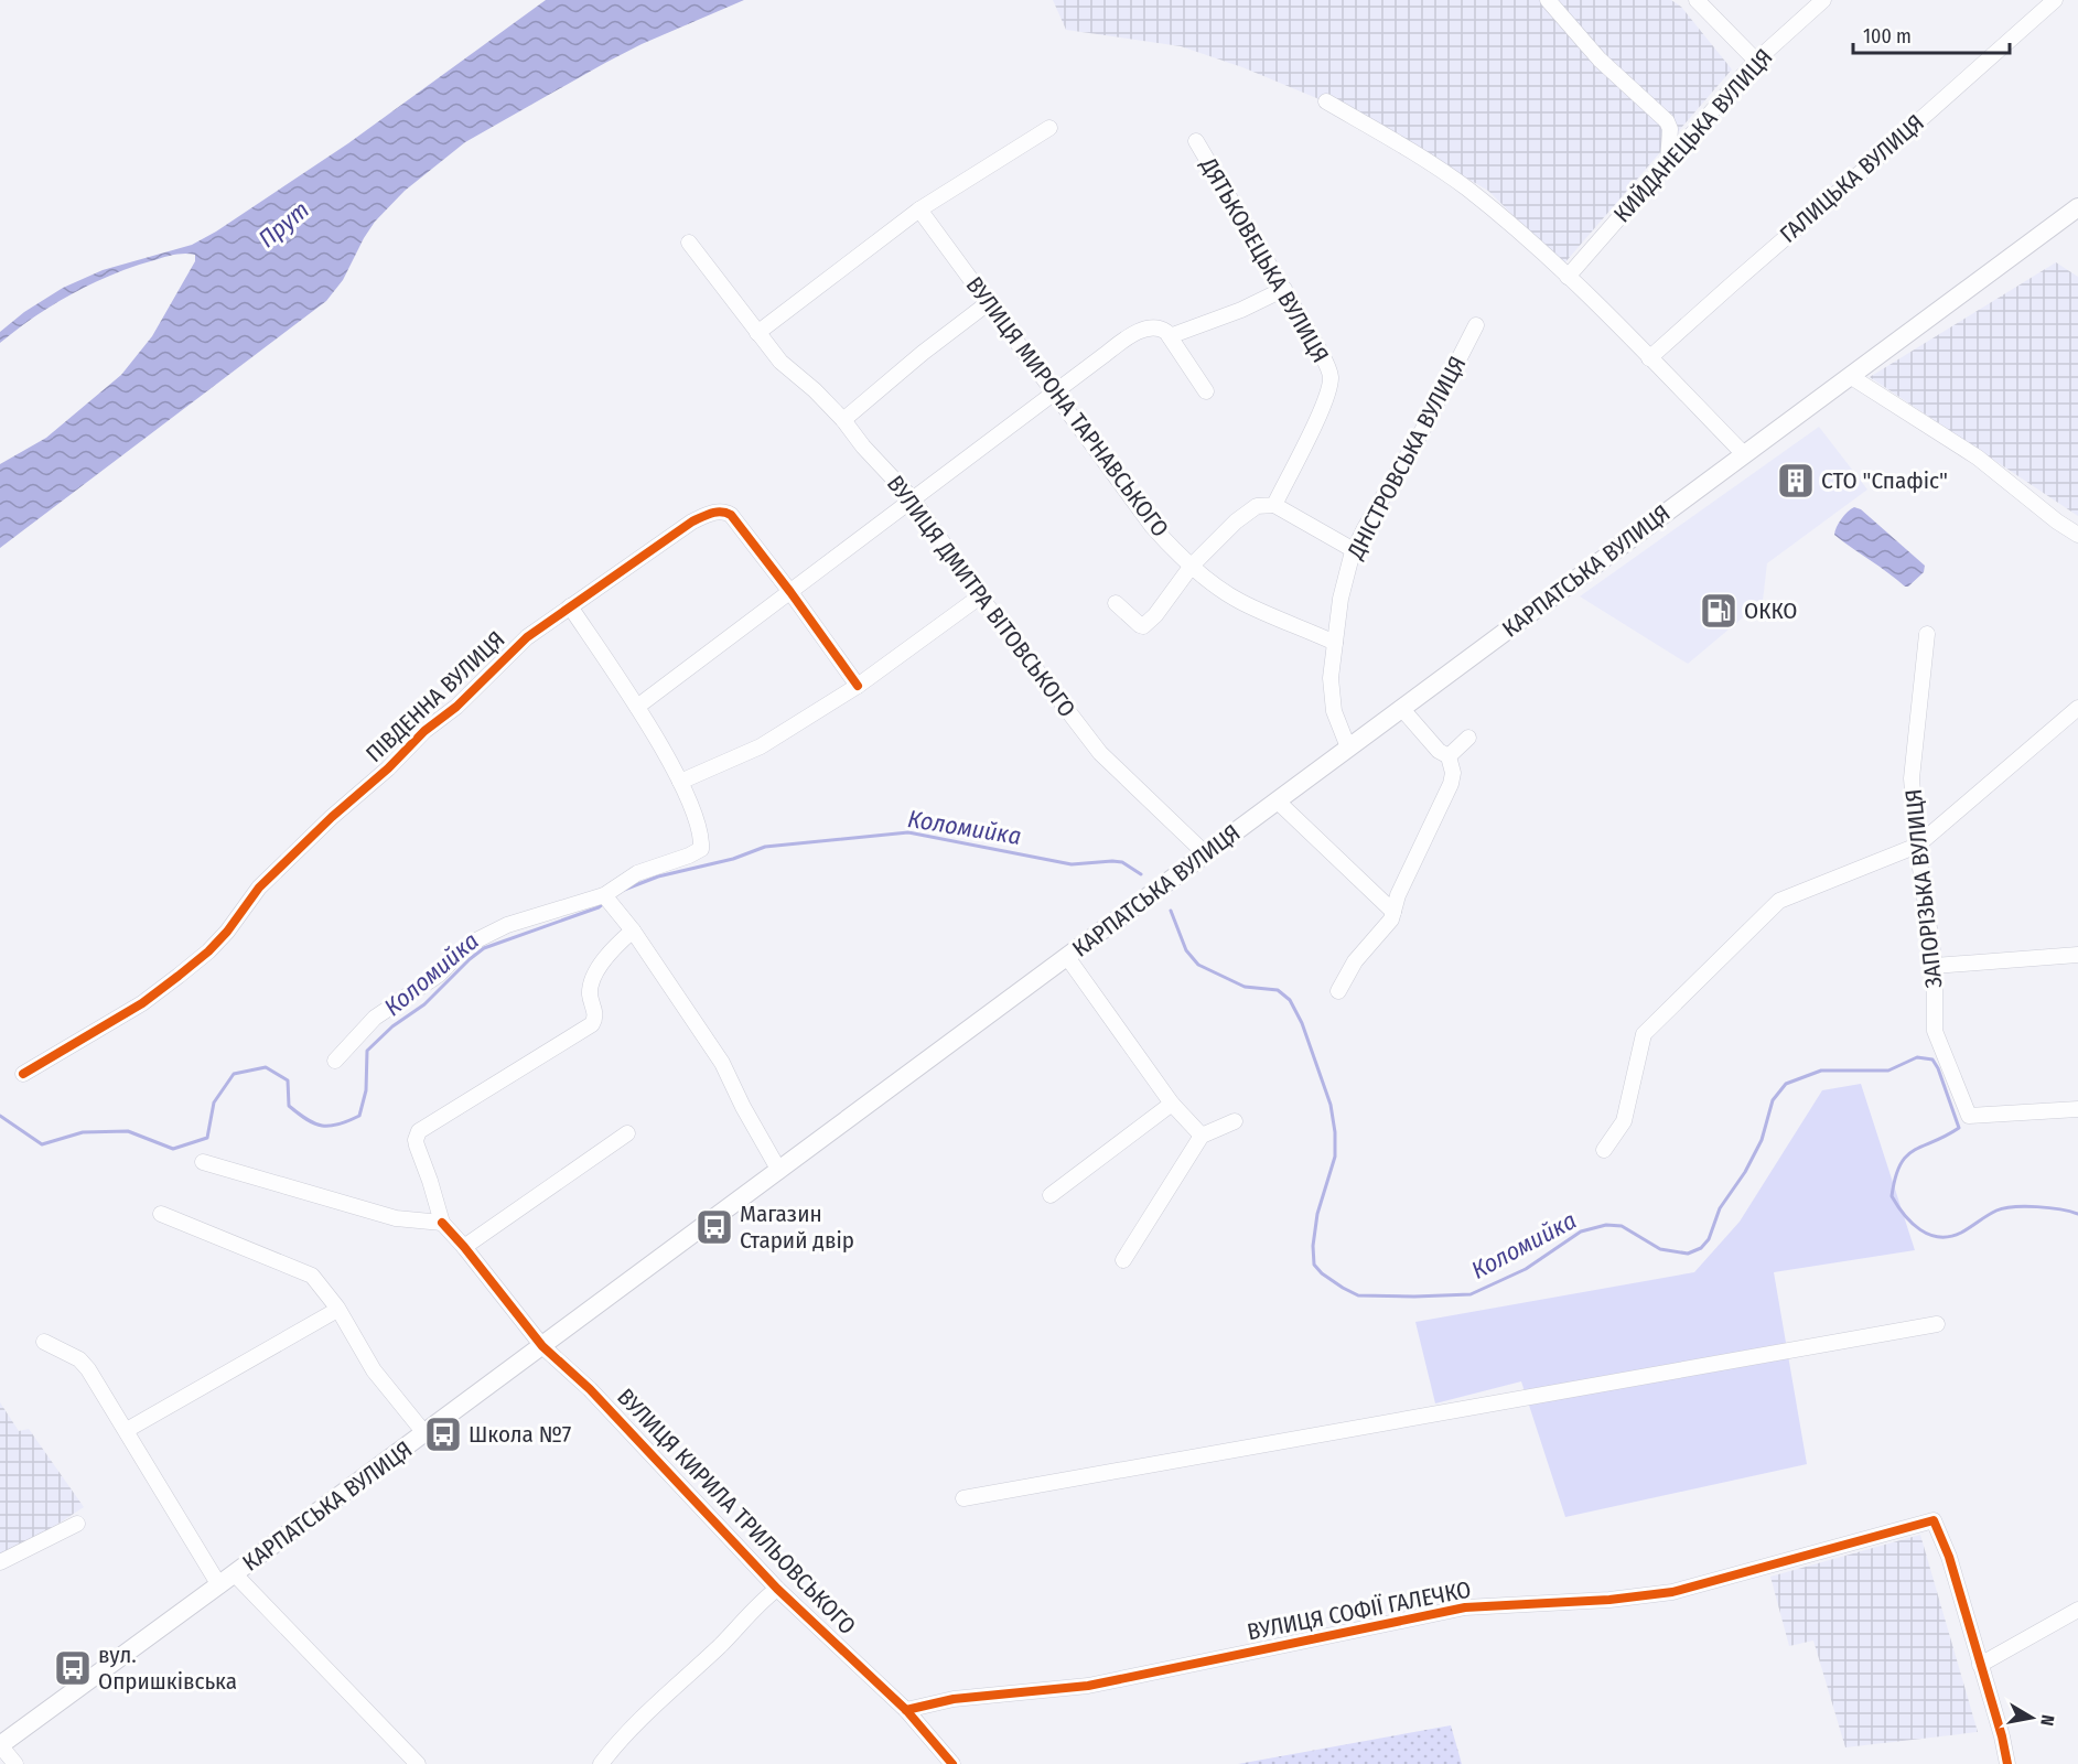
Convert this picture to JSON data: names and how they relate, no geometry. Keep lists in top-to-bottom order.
{
  "streets": {
    "main road": ["КАРПАТСЬКА ВУЛИЦЯ"],
    "street": [
      "КИЙДАНЕЦЬКА ВУЛИЦЯ",
      "ГАЛИЦЬКА ВУЛИЦЯ",
      "ДЯТЬКОВЕЦЬКА ВУЛИЦЯ",
      "ВУЛИЦЯ МИРОНА ТАРНАВСЬКОГО",
      "ДНІСТРОВСЬКА ВУЛИЦЯ",
      "ВУЛИЦЯ ДМИТРА ВІТОВСЬКОГО",
      "ПІВДЕННА ВУЛИЦЯ",
      "ЗАПОРІЗЬКА ВУЛИЦЯ",
      "ВУЛИЦЯ КИРИЛА ТРИЛЬОВСЬКОГО",
      "ВУЛИЦЯ СОФІЇ ГАЛЕЧКО"
    ]
  },
  "crossings": [
    ["ВУЛИЦЯ МИРОНА ТАРНАВСЬКОГО", "ДНІСТРОВСЬКА ВУЛИЦЯ"],
    ["ДНІСТРОВСЬКА ВУЛИЦЯ", "КАРПАТСЬКА ВУЛИЦЯ"],
    ["КАРПАТСЬКА ВУЛИЦЯ", "ВУЛИЦЯ ДМИТРА ВІТОВСЬКОГО"],
    ["КАРПАТСЬКА ВУЛИЦЯ", "ВУЛИЦЯ КИРИЛА ТРИЛЬОВСЬКОГО"],
    ["ВУЛИЦЯ КИРИЛА ТРИЛЬОВСЬКОГО", "ВУЛИЦЯ СОФІЇ ГАЛЕЧКО"]
  ],
  "water": ["Прут", "Коломийка"],
  "places": {
    "building": ["СТО \"Спафіс\""],
    "fuel station": ["ОККО"],
    "bus stop": ["Магазин Старий двір", "Школа №7", "вул. Опришківська"]
  },
  "scale_bar": "100 m",
  "north": "right"
}
